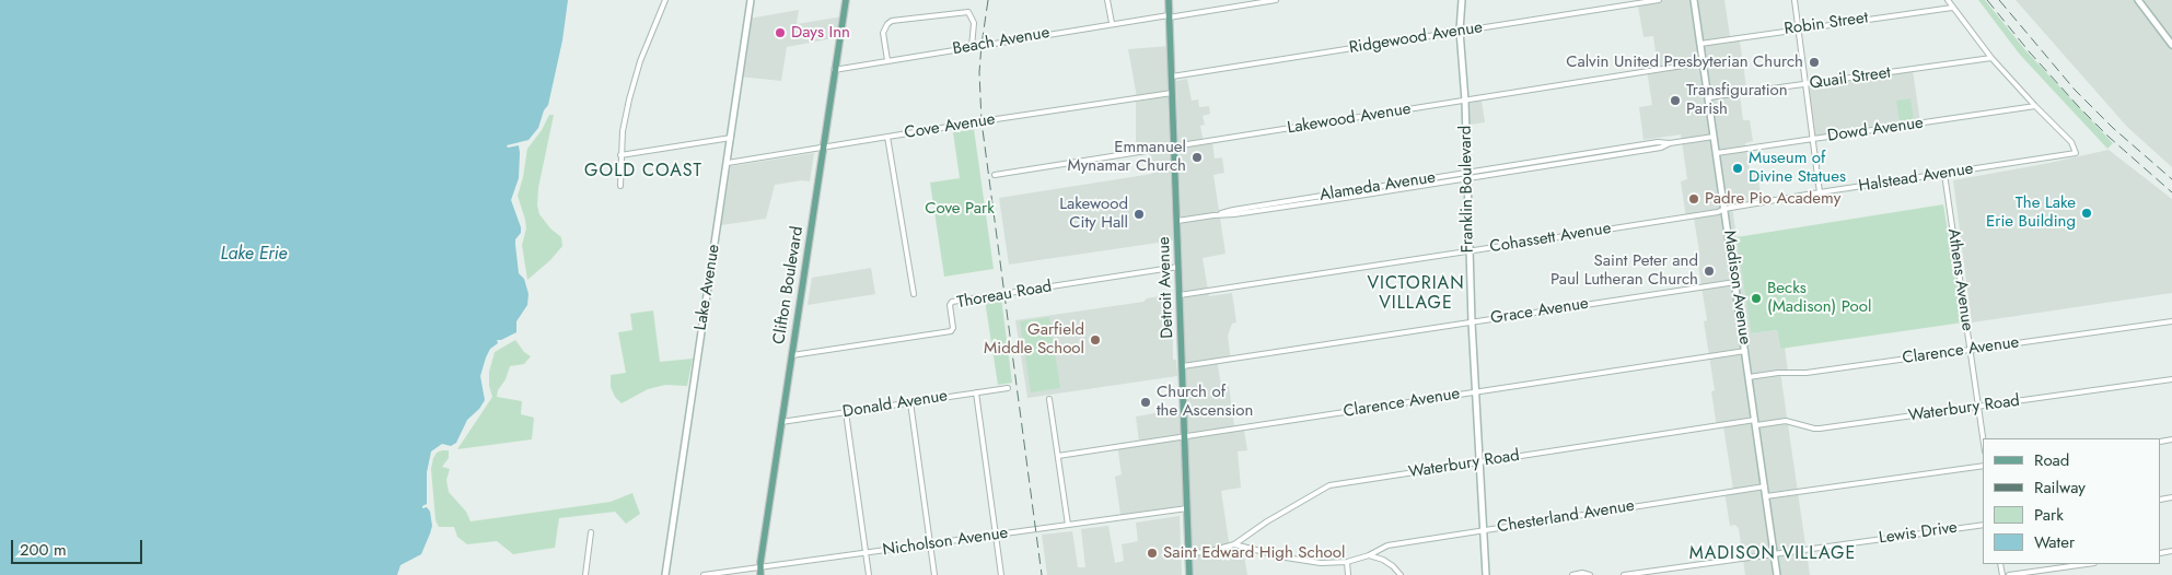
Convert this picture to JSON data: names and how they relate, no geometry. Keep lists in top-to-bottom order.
{
  "streets": {
    "main road": ["Clifton Boulevard", "Detroit Avenue"],
    "street": [
      "Robin Street",
      "Ridgewood Avenue",
      "Beach Avenue",
      "Quail Street",
      "Lakewood Avenue",
      "Cove Avenue",
      "Dowd Avenue",
      "Halstead Avenue",
      "Alameda Avenue",
      "Franklin Boulevard",
      "Cohassett Avenue",
      "Athens Avenue",
      "Lake Avenue",
      "Madison Avenue",
      "Thoreau Road",
      "Grace Avenue",
      "Clarence Avenue",
      "Donald Avenue",
      "Waterbury Road",
      "Chesterland Avenue",
      "Lewis Drive",
      "Nicholson Avenue"
    ]
  },
  "crossings": [
    ["Robin Street", "Madison Avenue"],
    ["Ridgewood Avenue", "Franklin Boulevard"],
    ["Ridgewood Avenue", "Detroit Avenue"],
    ["Beach Avenue", "Clifton Boulevard"],
    ["Beach Avenue", "Detroit Avenue"],
    ["Quail Street", "Madison Avenue"],
    ["Lakewood Avenue", "Franklin Boulevard"],
    ["Lakewood Avenue", "Detroit Avenue"],
    ["Lakewood Avenue", "Madison Avenue"],
    ["Cove Avenue", "Clifton Boulevard"],
    ["Cove Avenue", "Lake Avenue"],
    ["Cove Avenue", "Detroit Avenue"],
    ["Dowd Avenue", "Halstead Avenue"],
    ["Dowd Avenue", "Madison Avenue"],
    ["Halstead Avenue", "Cohassett Avenue"],
    ["Halstead Avenue", "Athens Avenue"],
    ["Halstead Avenue", "Madison Avenue"],
    ["Alameda Avenue", "Franklin Boulevard"],
    ["Alameda Avenue", "Detroit Avenue"],
    ["Alameda Avenue", "Madison Avenue"],
    ["Franklin Boulevard", "Cohassett Avenue"],
    ["Franklin Boulevard", "Grace Avenue"],
    ["Franklin Boulevard", "Clarence Avenue"],
    ["Franklin Boulevard", "Waterbury Road"],
    ["Franklin Boulevard", "Chesterland Avenue"],
    ["Cohassett Avenue", "Detroit Avenue"],
    ["Cohassett Avenue", "Madison Avenue"],
    ["Athens Avenue", "Clarence Avenue"],
    ["Athens Avenue", "Waterbury Road"],
    ["Clifton Boulevard", "Thoreau Road"],
    ["Clifton Boulevard", "Donald Avenue"],
    ["Clifton Boulevard", "Nicholson Avenue"],
    ["Detroit Avenue", "Thoreau Road"],
    ["Detroit Avenue", "Grace Avenue"],
    ["Detroit Avenue", "Clarence Avenue"],
    ["Detroit Avenue", "Waterbury Road"],
    ["Detroit Avenue", "Nicholson Avenue"],
    ["Madison Avenue", "Grace Avenue"],
    ["Madison Avenue", "Clarence Avenue"],
    ["Madison Avenue", "Waterbury Road"],
    ["Madison Avenue", "Chesterland Avenue"],
    ["Madison Avenue", "Lewis Drive"]
  ],
  "districts": ["GOLD COAST", "VICTORIAN VILLAGE", "MADISON VILLAGE"],
  "water": ["Lake Erie"],
  "parks": ["Cove Park"],
  "places": [
    "Days Inn",
    "Calvin United Presbyterian Church",
    "Transfiguration Parish",
    "Emmanuel Mynamar Church",
    "Museum of Divine Statues",
    "Padre Pio Academy",
    "The Lake Erie Building",
    "Lakewood City Hall",
    "Saint Peter and Paul Lutheran Church",
    "Becks (Madison) Pool",
    "Garfield Middle School",
    "Church of the Ascension",
    "Saint Edward High School"
  ],
  "legend": [
    "Road",
    "Railway",
    "Park",
    "Water"
  ],
  "scale_bar": "200 m"
}
